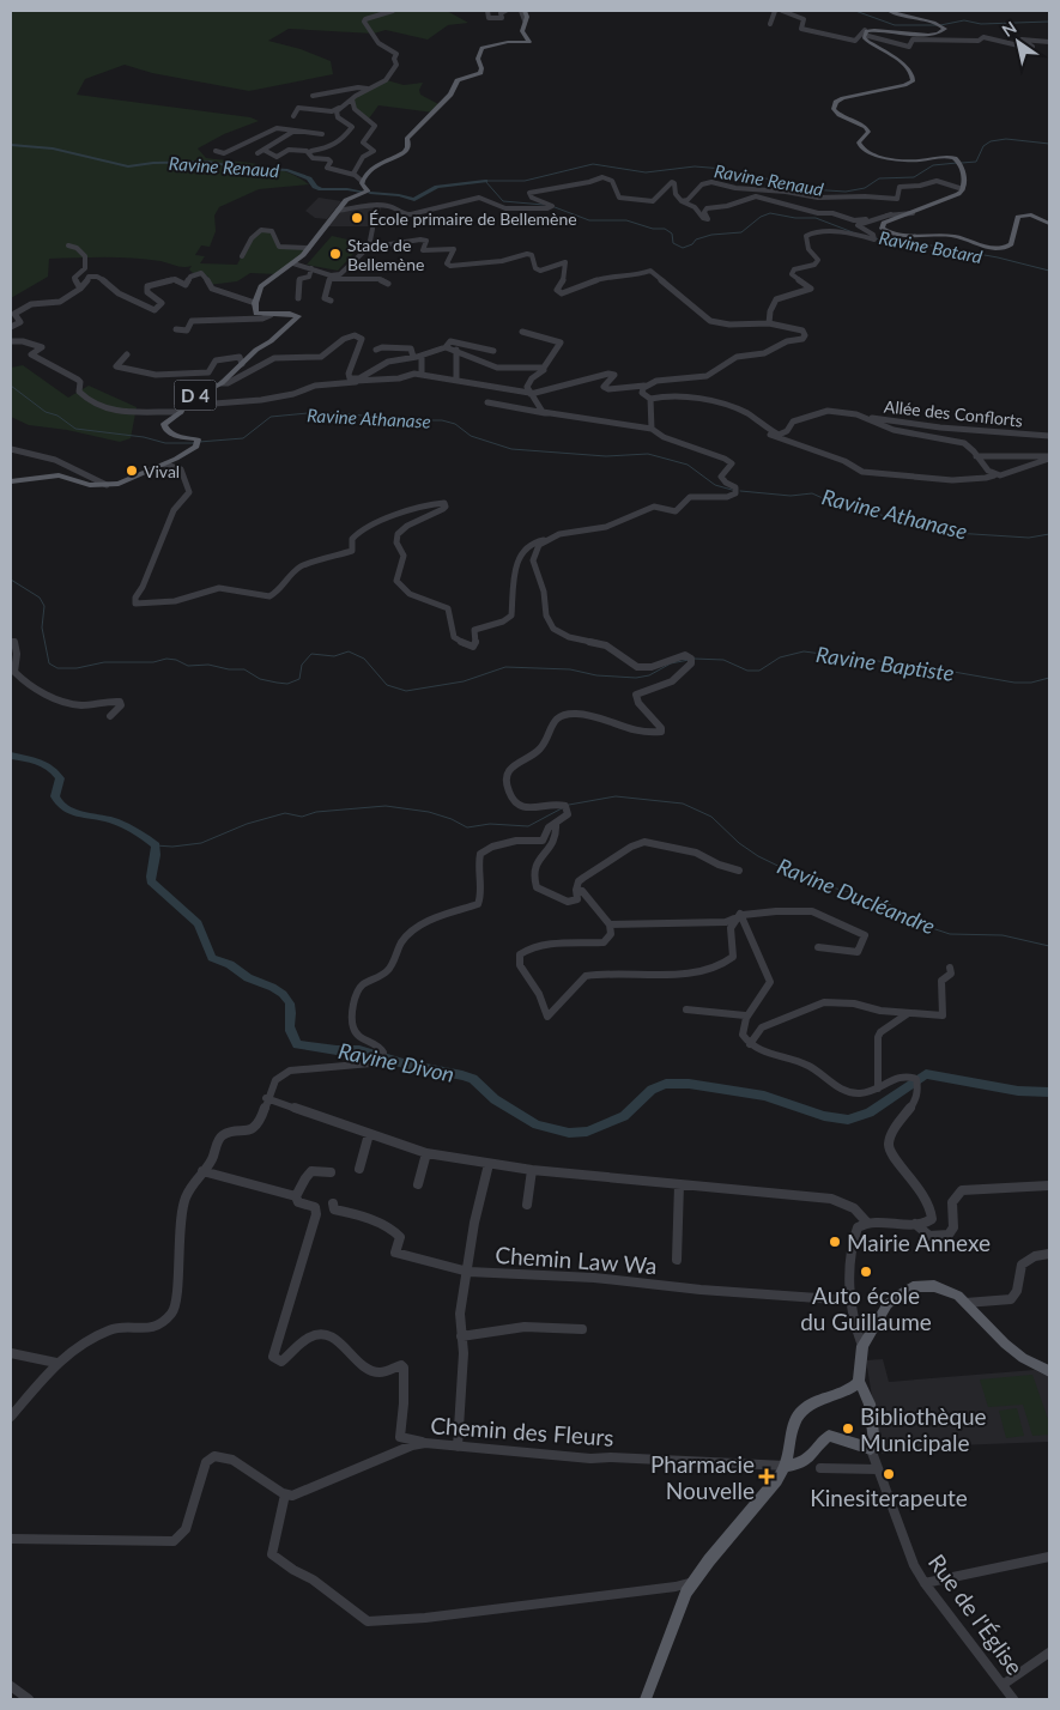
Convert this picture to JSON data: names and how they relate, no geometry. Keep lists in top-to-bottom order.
{
  "streets": {
    "main road": ["D 4"],
    "street": [
      "Allée des Conflorts",
      "Chemin Law Wa",
      "Chemin des Fleurs",
      "Rue de l'Église"
    ]
  },
  "water": [
    "Ravine Renaud",
    "Ravine Botard",
    "Ravine Athanase",
    "Ravine Baptiste",
    "Ravine Ducléandre",
    "Ravine Divon"
  ],
  "places": {
    "other": [
      "École primaire de Bellemène",
      "Stade de Bellemène",
      "Vival",
      "Mairie Annexe",
      "Auto école du Guillaume",
      "Bibliothèque Municipale",
      "Kinesiterapeute"
    ],
    "health": ["Pharmacie Nouvelle"]
  },
  "north": "top left"
}
